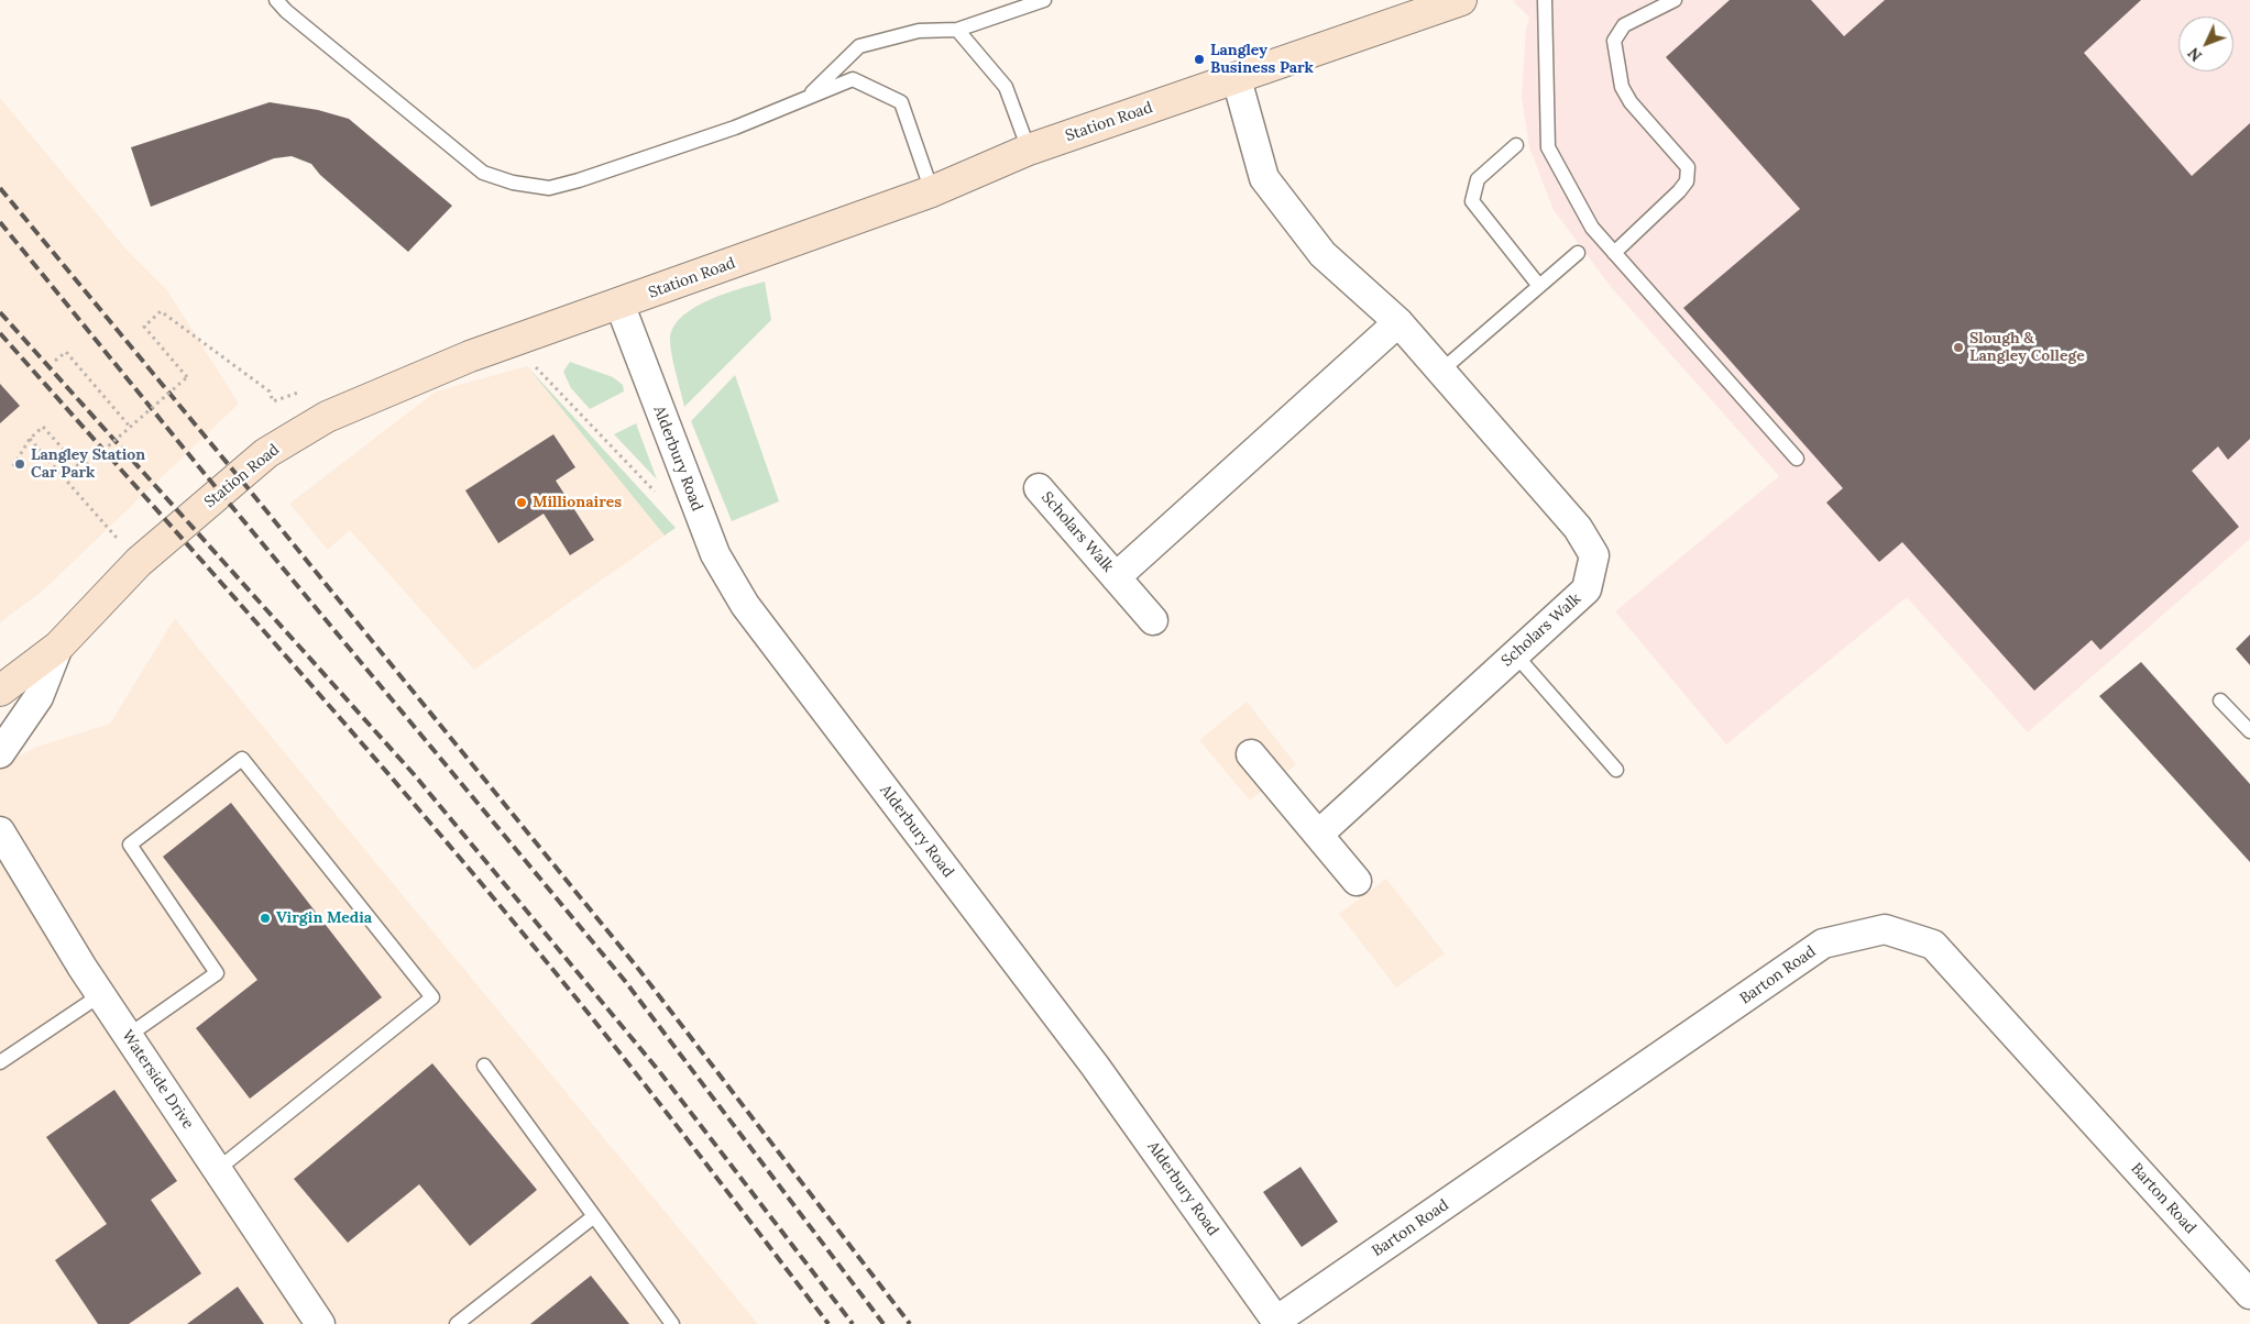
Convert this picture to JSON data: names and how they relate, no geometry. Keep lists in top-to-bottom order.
{
  "streets": {
    "main road": ["Station Road"],
    "street": [
      "Alderbury Road",
      "Scholars Walk",
      "Barton Road",
      "Waterside Drive"
    ]
  },
  "crossings": [
    ["Station Road", "Alderbury Road"],
    ["Station Road", "Scholars Walk"],
    ["Alderbury Road", "Barton Road"]
  ],
  "places": [
    "Langley Business Park",
    "Slough & Langley College",
    "Langley Station Car Park",
    "Millionaires",
    "Virgin Media"
  ],
  "north": "bottom left"
}
